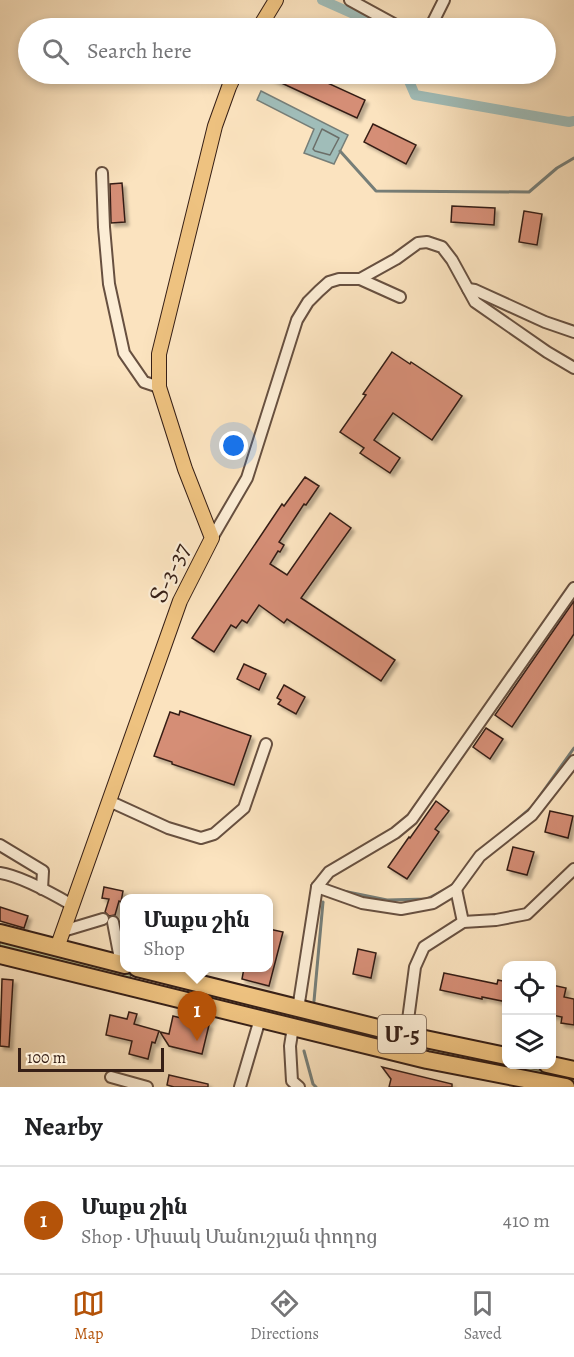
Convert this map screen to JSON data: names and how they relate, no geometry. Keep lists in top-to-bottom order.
{
  "streets": {
    "highway": ["Մ-5"],
    "main road": ["Տ-3-37"]
  },
  "crossings": [
    ["Տ-3-37", "Մ-5"]
  ],
  "scale_bar": "100 m",
  "page": {
    "search": "Search here",
    "popup": ["Մաքս շին", "Shop"],
    "pins": "1",
    "scale": "100 m",
    "heading": "Nearby",
    "list": [
      {
        "mark": "1",
        "name": "Մաքս շին",
        "note": "Shop · Միսակ Մանուշյան փողոց",
        "value": "410 m"
      }
    ],
    "nav": ["Map", "Directions", "Saved"]
  }
}
